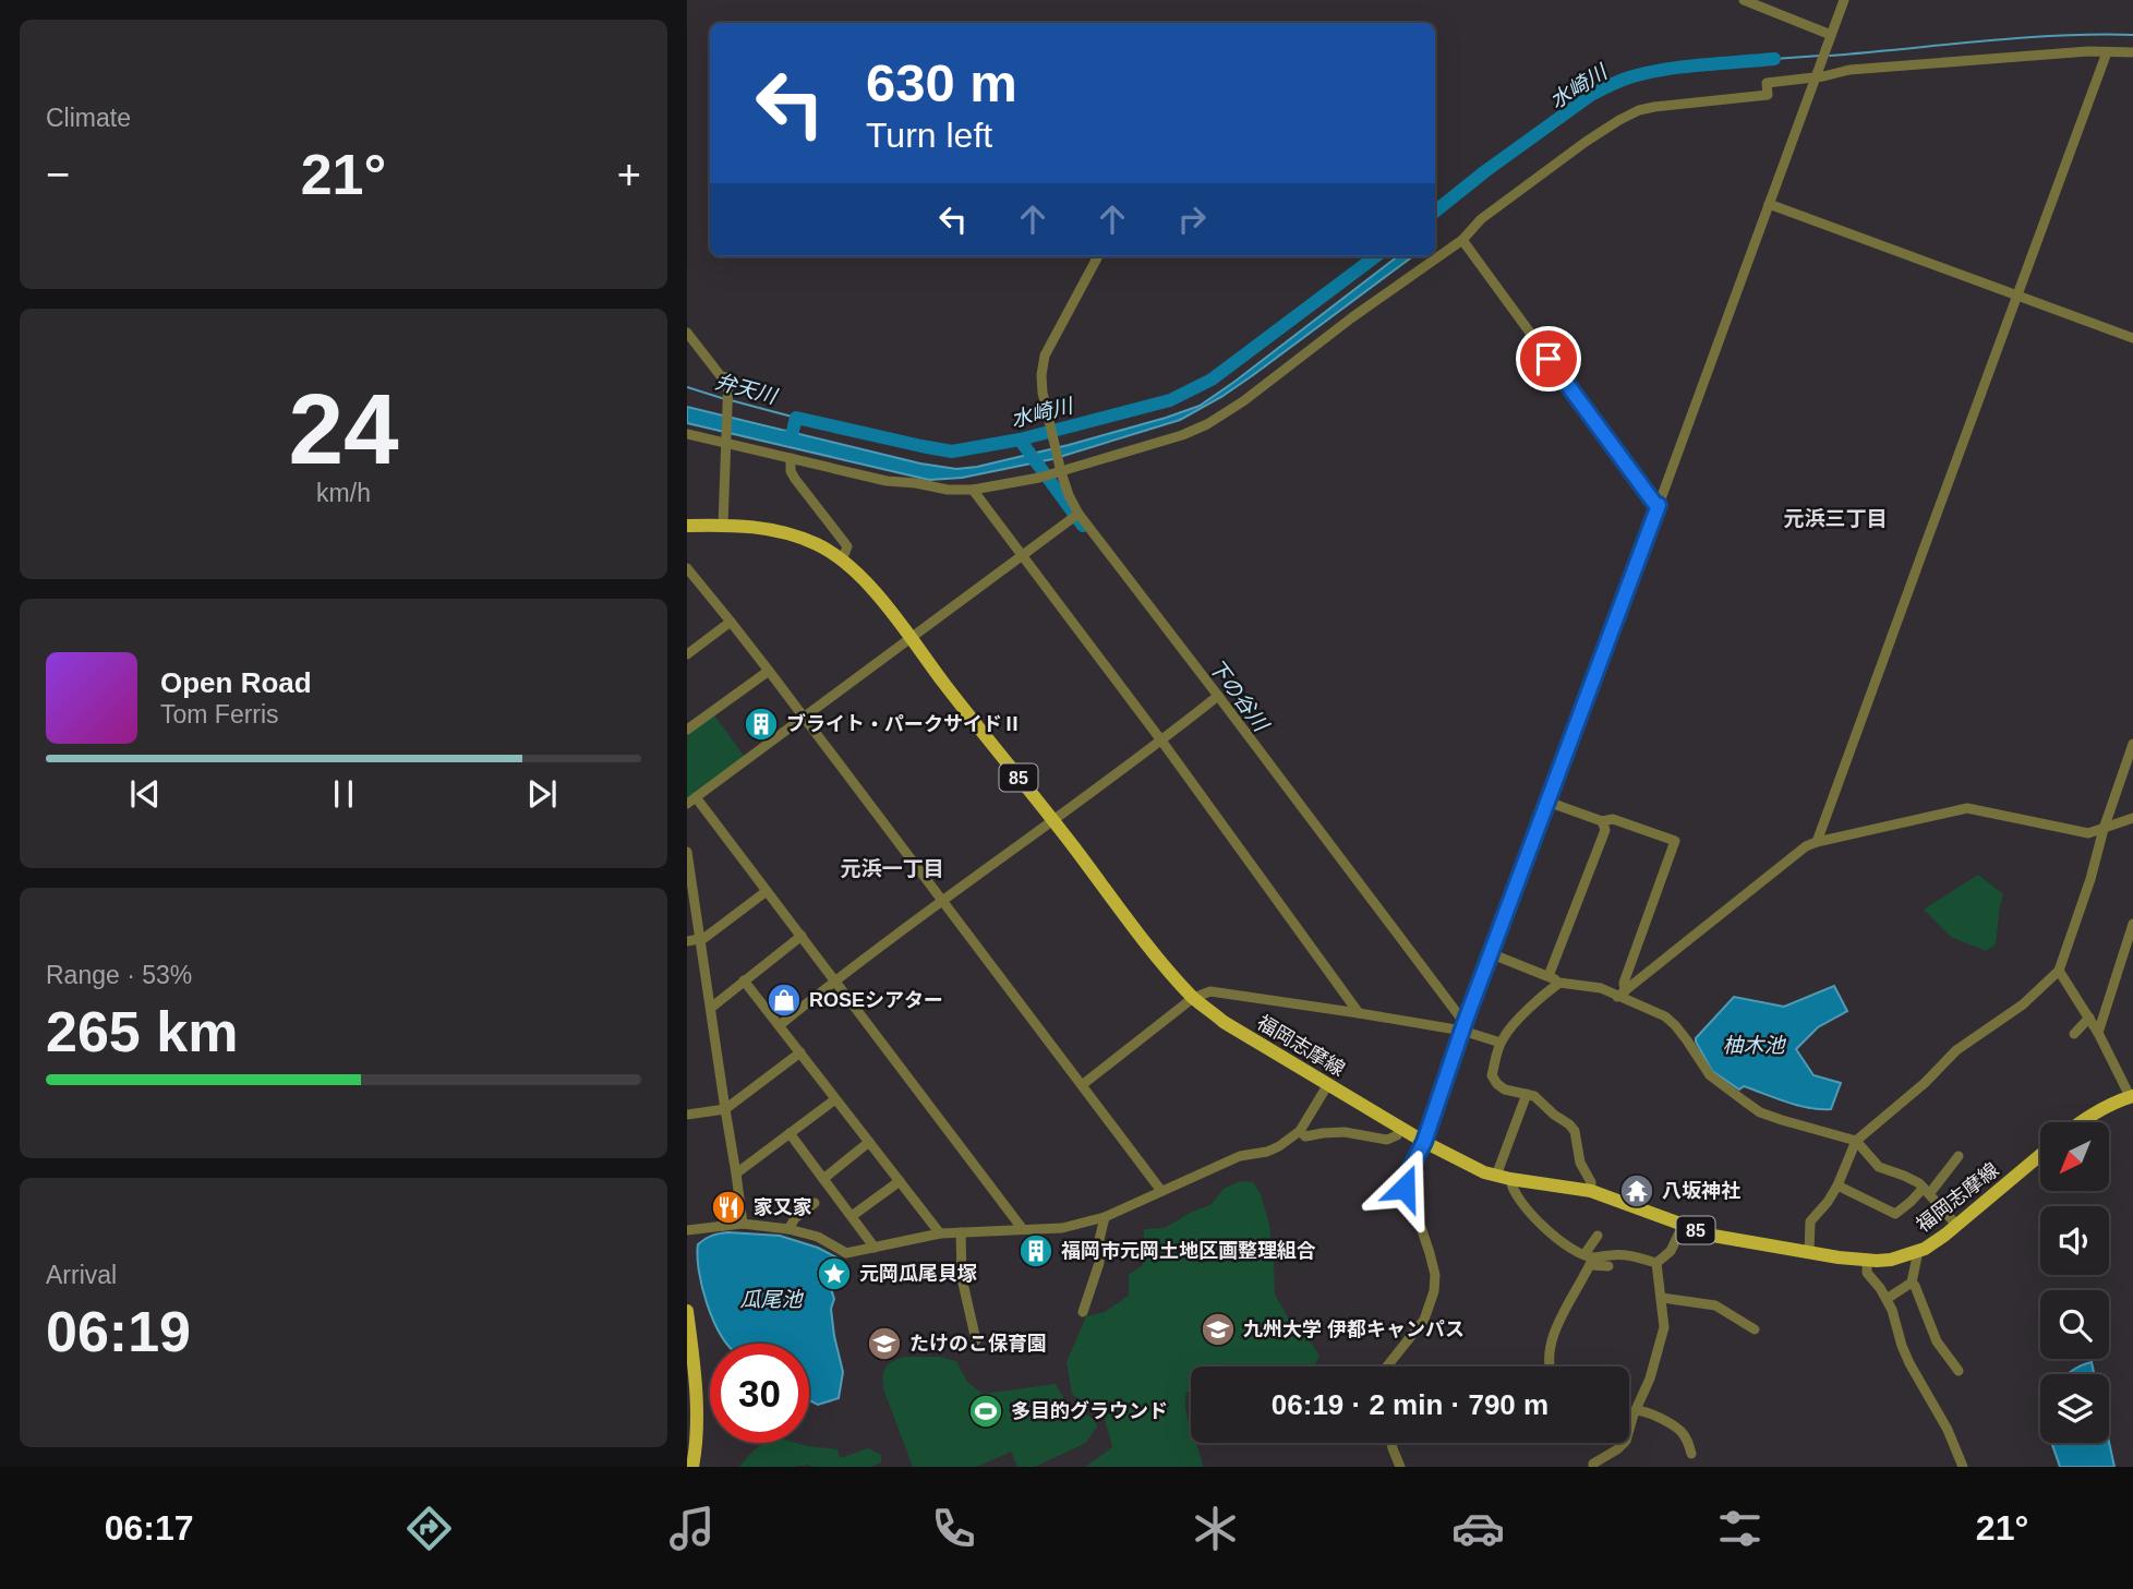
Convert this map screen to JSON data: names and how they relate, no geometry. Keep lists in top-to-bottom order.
{
  "streets": {
    "main road": ["85", "福岡志摩線"]
  },
  "districts": ["元浜三丁目", "元浜一丁目"],
  "water": [
    "水崎川",
    "弁天川",
    "下の谷川",
    "柚木池",
    "瓜尾池"
  ],
  "places": {
    "building": ["ブライト・パークサイドⅡ", "福岡市元岡土地区画整理組合"],
    "shop": ["ROSEシアター"],
    "temple": ["八坂神社"],
    "restaurant": ["家又家"],
    "place": ["元岡瓜尾貝塚"],
    "school or university": ["九州大学 伊都キャンパス", "たけのこ保育園"],
    "sports": ["多目的グラウンド"]
  },
  "north": "bottom left",
  "page": {
    "tile": [
      "Climate",
      ["24", "km/h"],
      ["Range · 53%", "265 km"],
      ["Arrival", "06:19"]
    ],
    "turn": ["630 m", "Turn left"],
    "heat": ["−", "21°", "+"],
    "song": ["Open Road", "Tom Ferris"],
    "limit": "30",
    "trip": "06:19 · 2 min · 790 m",
    "tabs": ["06:17", "21°"]
  }
}
